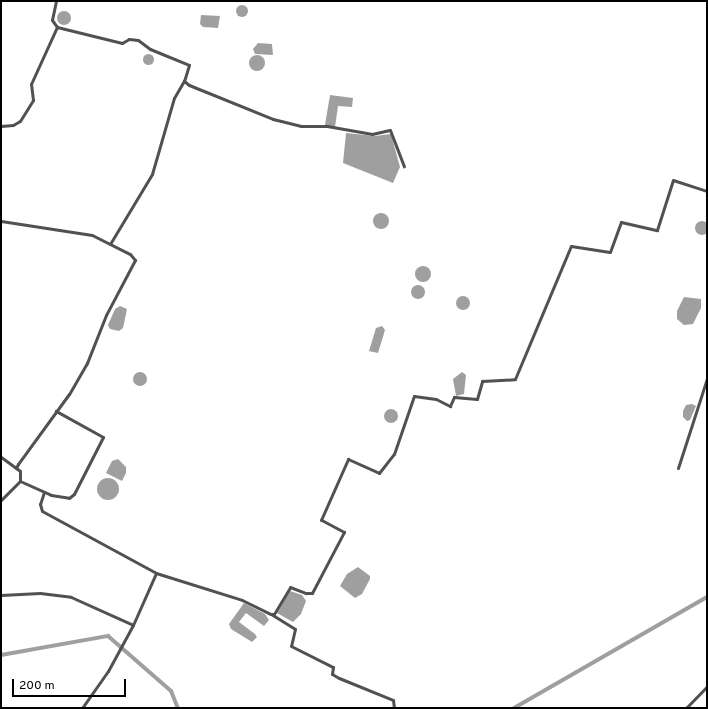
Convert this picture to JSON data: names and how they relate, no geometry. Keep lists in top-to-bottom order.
{
  "scale_bar": "200 m"
}
